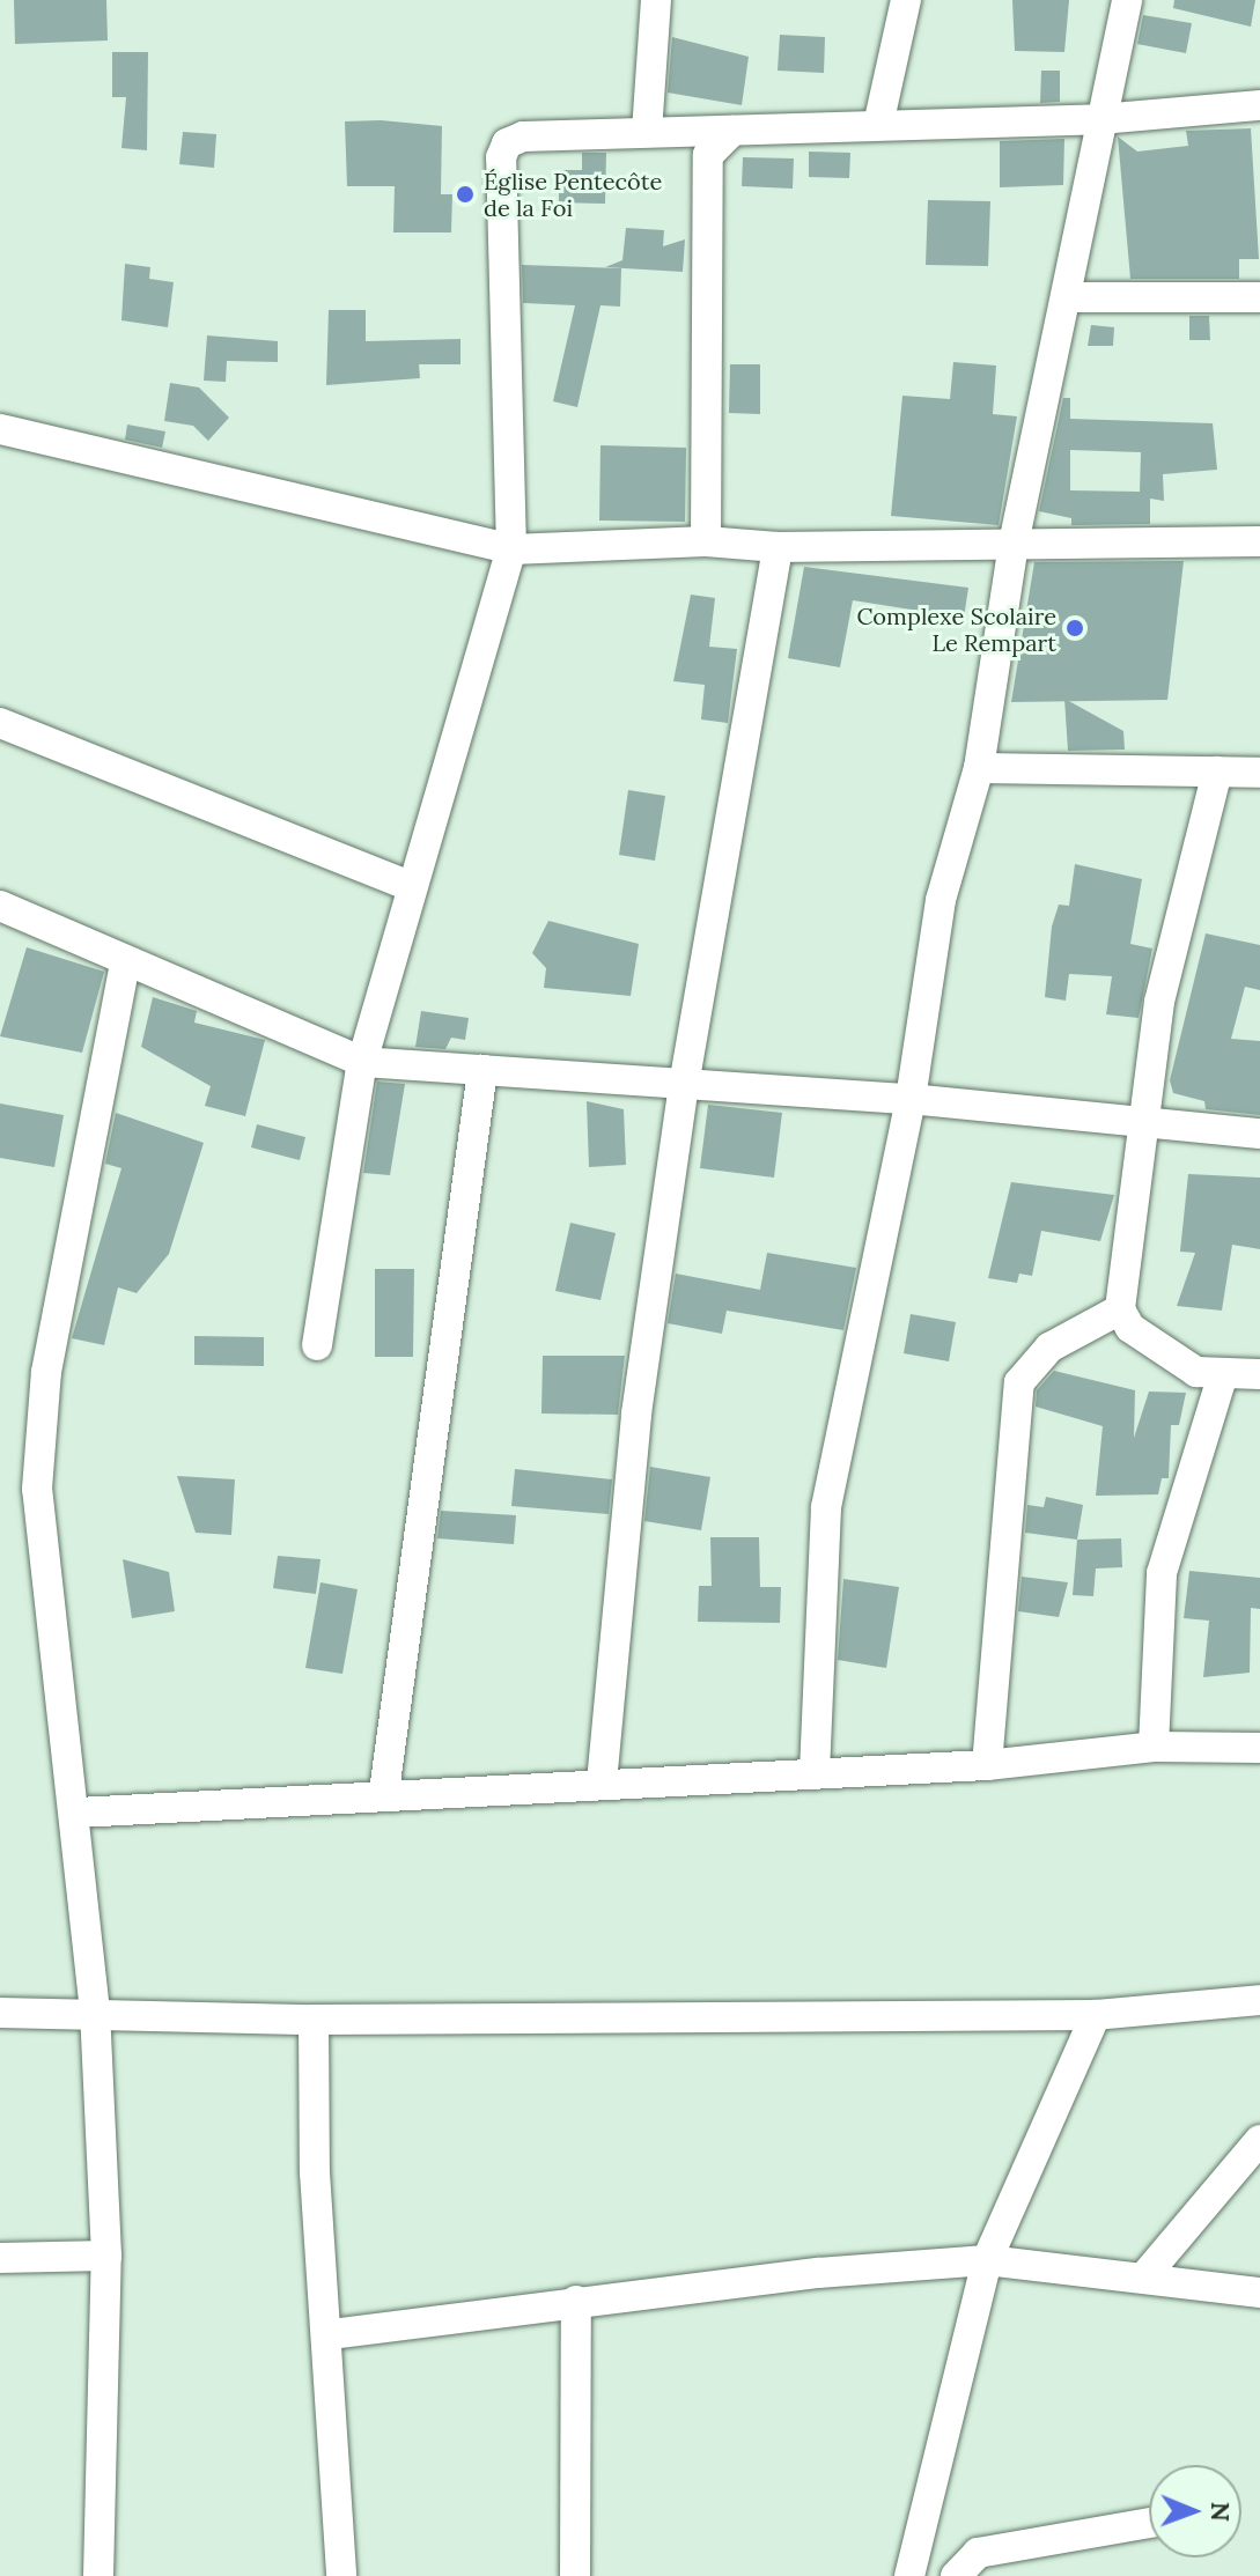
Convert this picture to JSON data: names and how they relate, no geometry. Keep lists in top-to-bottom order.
{
  "places": ["Église Pentecôte de la Foi", "Complexe Scolaire Le Rempart"],
  "north": "right"
}
